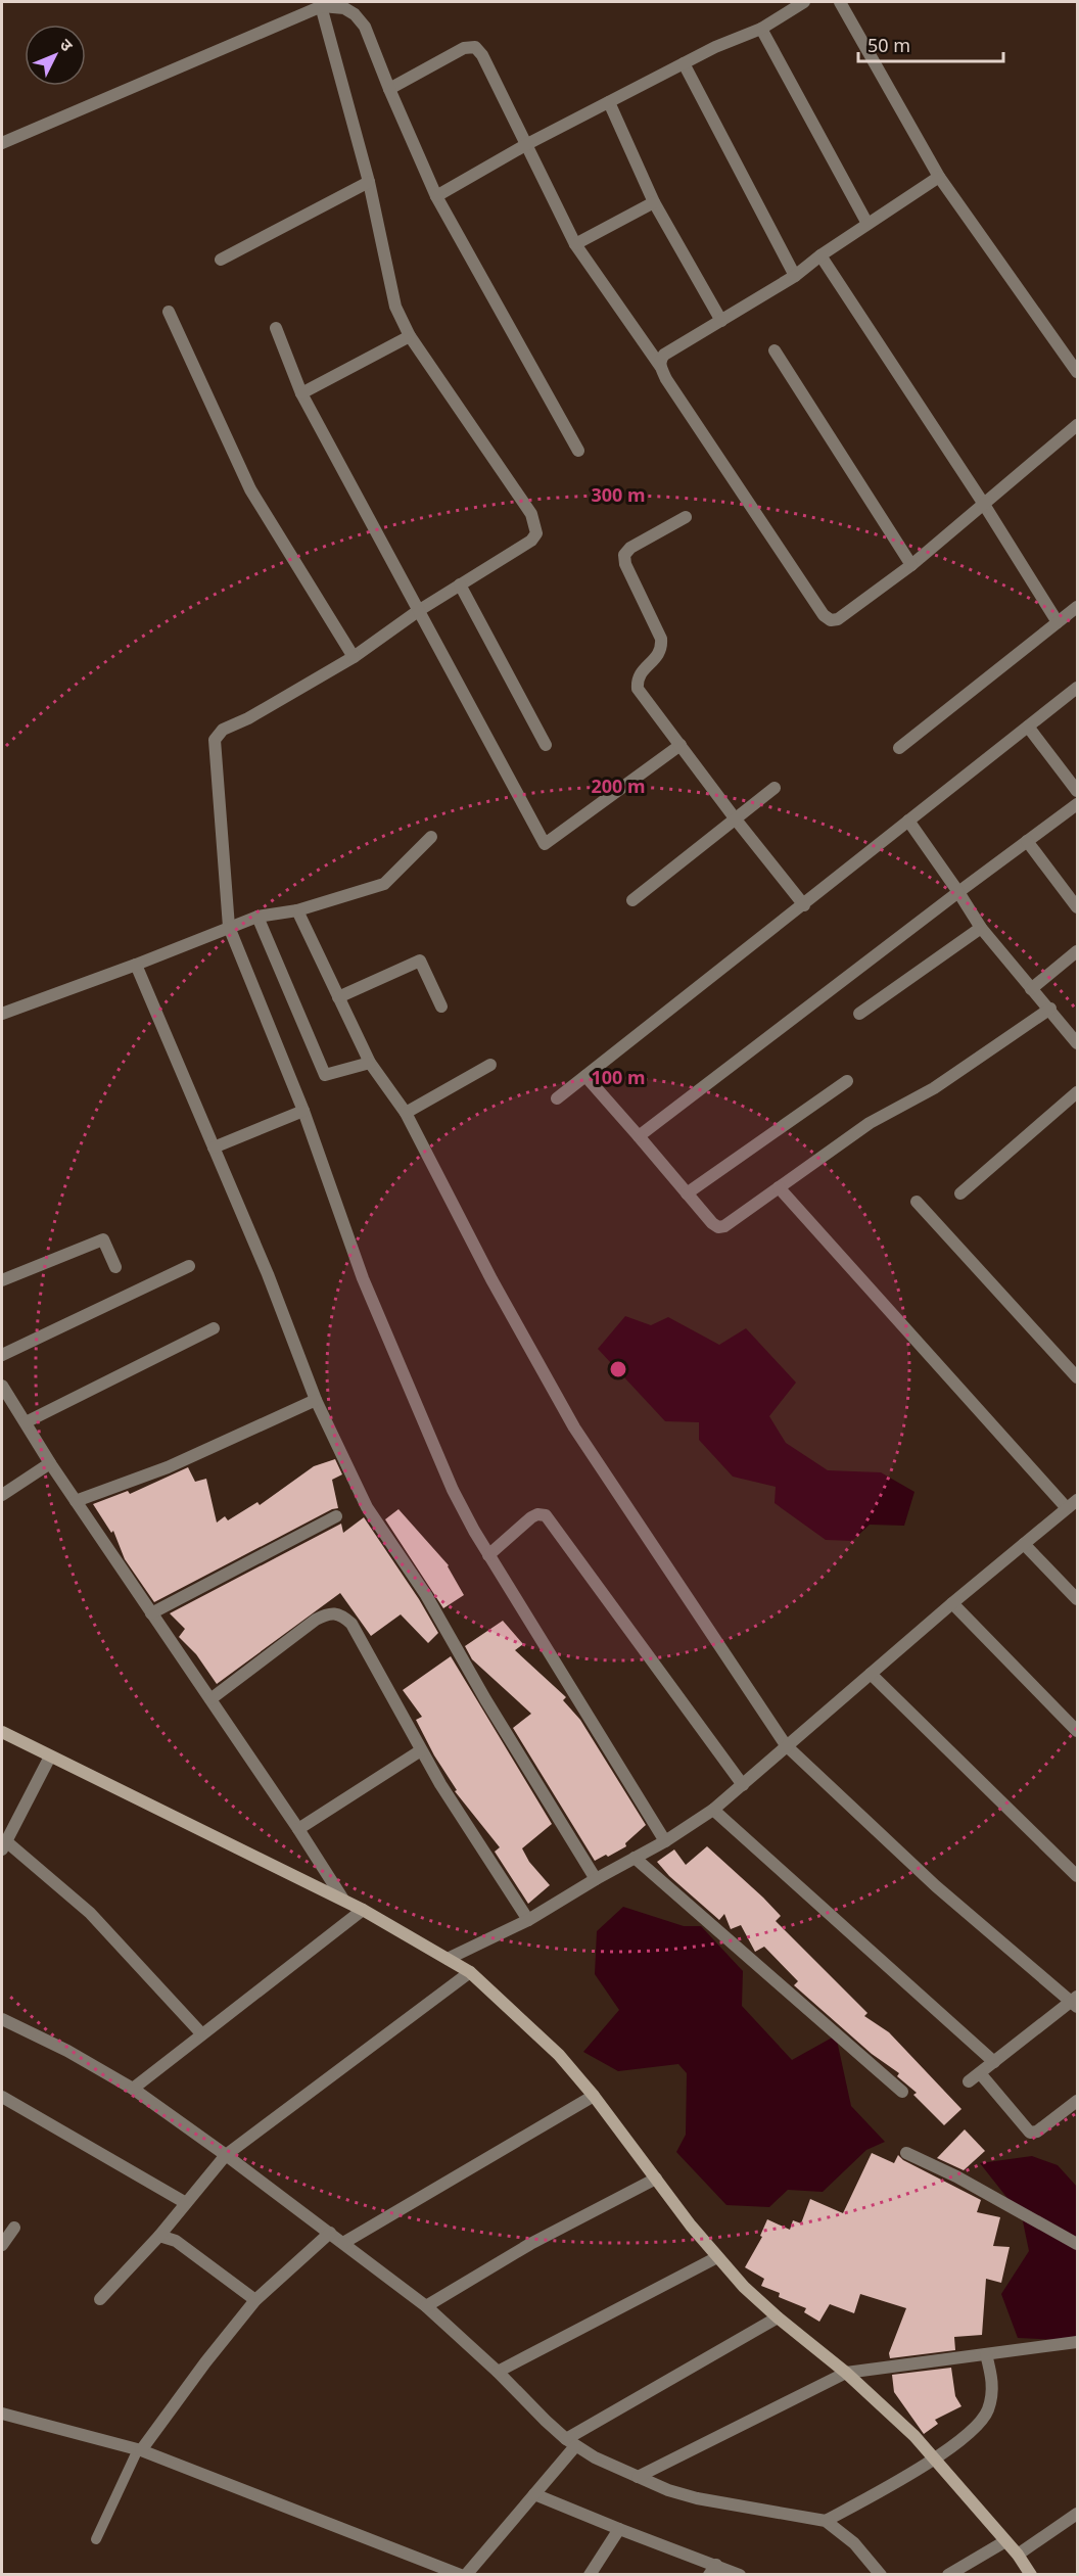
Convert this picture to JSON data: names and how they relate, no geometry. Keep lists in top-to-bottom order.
{
  "scale_bar": "50 m",
  "north": "top right",
  "rings": ["300 m", "200 m", "100 m"]
}
